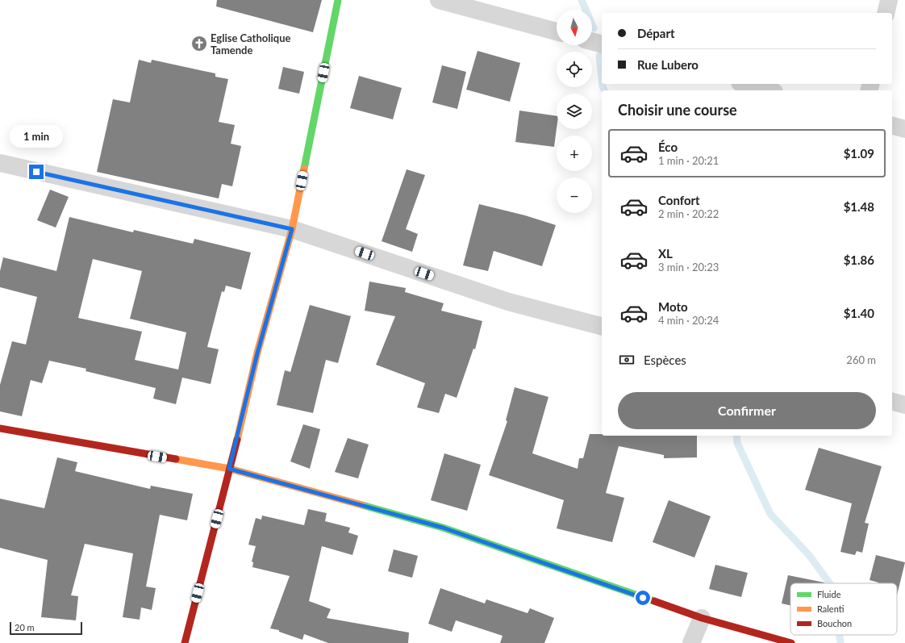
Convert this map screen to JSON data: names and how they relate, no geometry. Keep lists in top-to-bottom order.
{
  "places": {
    "church": ["Eglise Catholique Tamende"]
  },
  "legend": ["Fluide", "Ralenti", "Bouchon"],
  "scale_bar": "20 m",
  "north": "bottom",
  "page": {
    "map_buttons": ["+", "−"],
    "banner": ["Départ", "Rue Lubero"],
    "heading": "Choisir une course",
    "bubble": "1 min",
    "list": [
      {
        "name": "Éco",
        "note": "1 min · 20:21",
        "value": "$1.09"
      },
      {
        "name": "Confort",
        "note": "2 min · 20:22",
        "value": "$1.48"
      },
      {
        "name": "XL",
        "note": "3 min · 20:23",
        "value": "$1.86"
      },
      {
        "name": "Moto",
        "note": "4 min · 20:24",
        "value": "$1.40"
      }
    ],
    "pay": ["Espèces", "260 m"],
    "buttons": "Confirmer",
    "scale": "20 m"
  }
}
